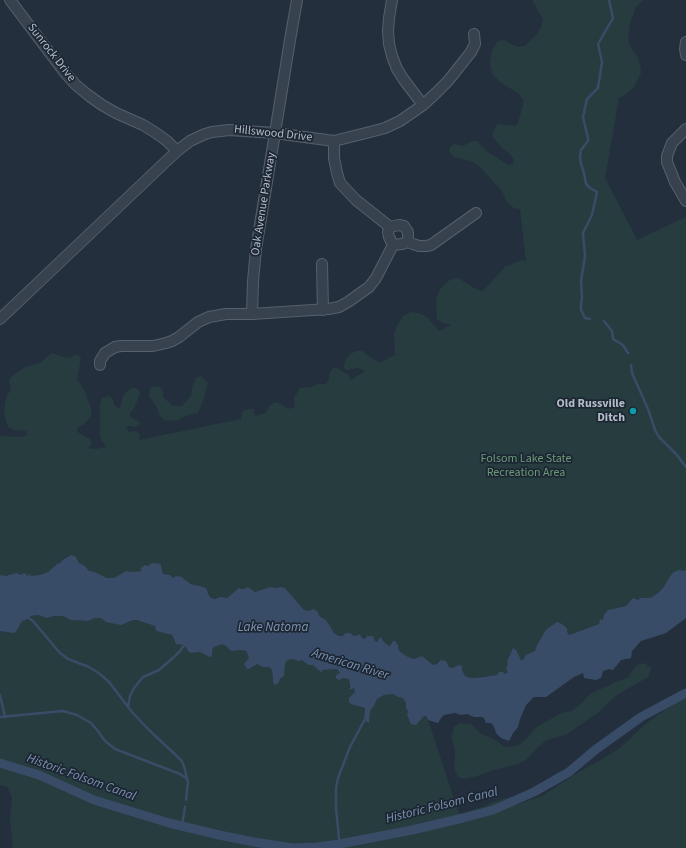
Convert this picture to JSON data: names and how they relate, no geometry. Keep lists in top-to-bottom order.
{
  "streets": {
    "street": ["Sunrock Drive", "Hillswood Drive", "Oak Avenue Parkway"]
  },
  "crossings": [
    ["Sunrock Drive", "Hillswood Drive"],
    ["Hillswood Drive", "Oak Avenue Parkway"]
  ],
  "water": ["Lake Natoma", "American River", "Historic Folsom Canal"],
  "parks": ["Folsom Lake State Recreation Area"],
  "places": ["Old Russville Ditch"]
}
